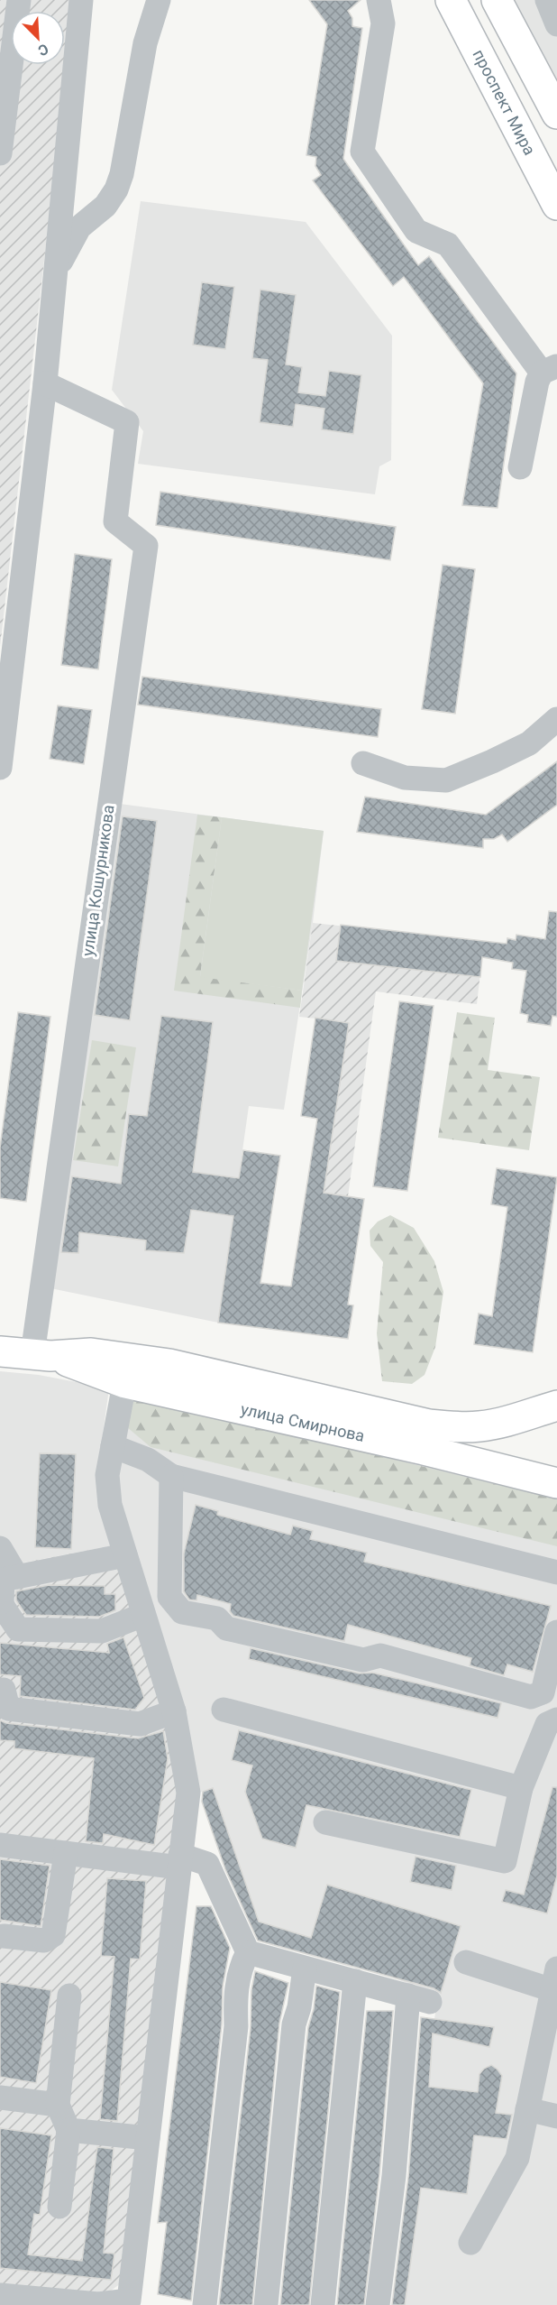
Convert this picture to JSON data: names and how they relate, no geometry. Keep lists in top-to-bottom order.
{
  "streets": {
    "main road": ["проспект Мира", "улица Смирнова"],
    "street": ["улица Кошурникова"]
  },
  "crossings": [
    ["улица Кошурникова", "улица Смирнова"]
  ],
  "north": "bottom right"
}
